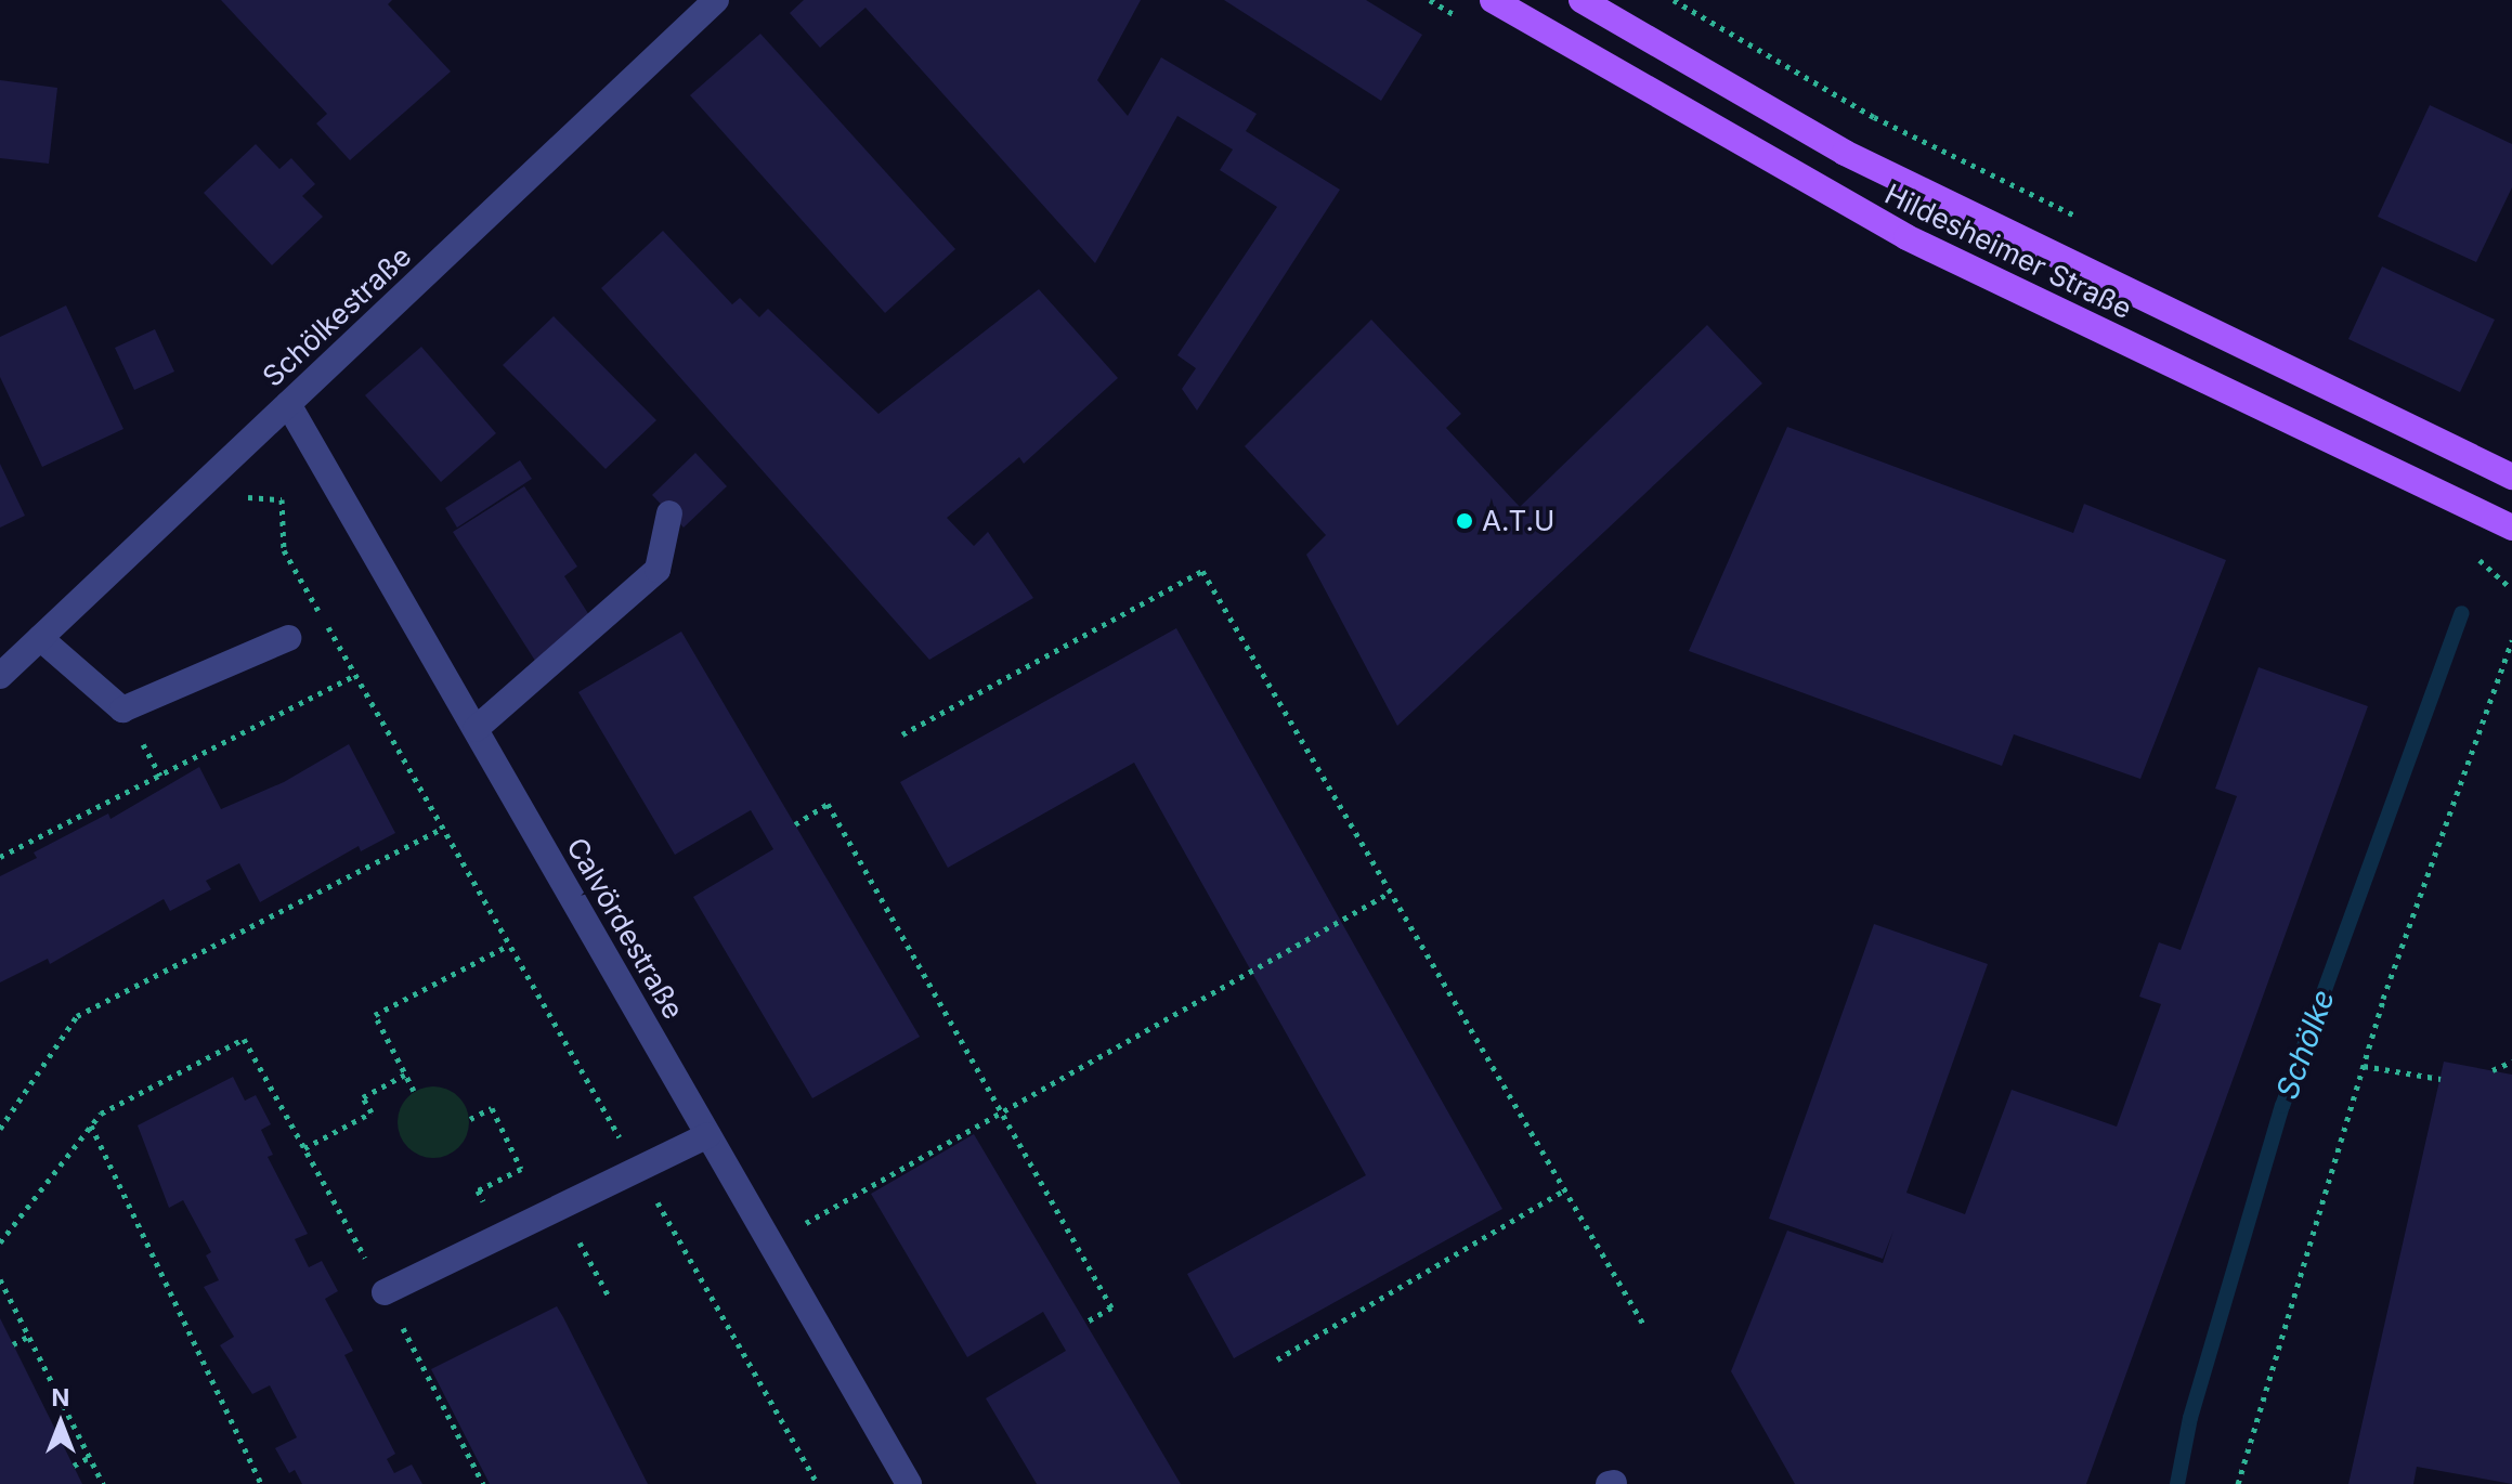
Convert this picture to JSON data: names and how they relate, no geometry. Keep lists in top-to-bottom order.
{
  "streets": {
    "main road": ["Hildesheimer Straße"],
    "street": ["Schölkestraße", "Calvördestraße"]
  },
  "crossings": [
    ["Schölkestraße", "Calvördestraße"]
  ],
  "water": ["Schölke"],
  "places": ["A.T.U"],
  "north": "top"
}
